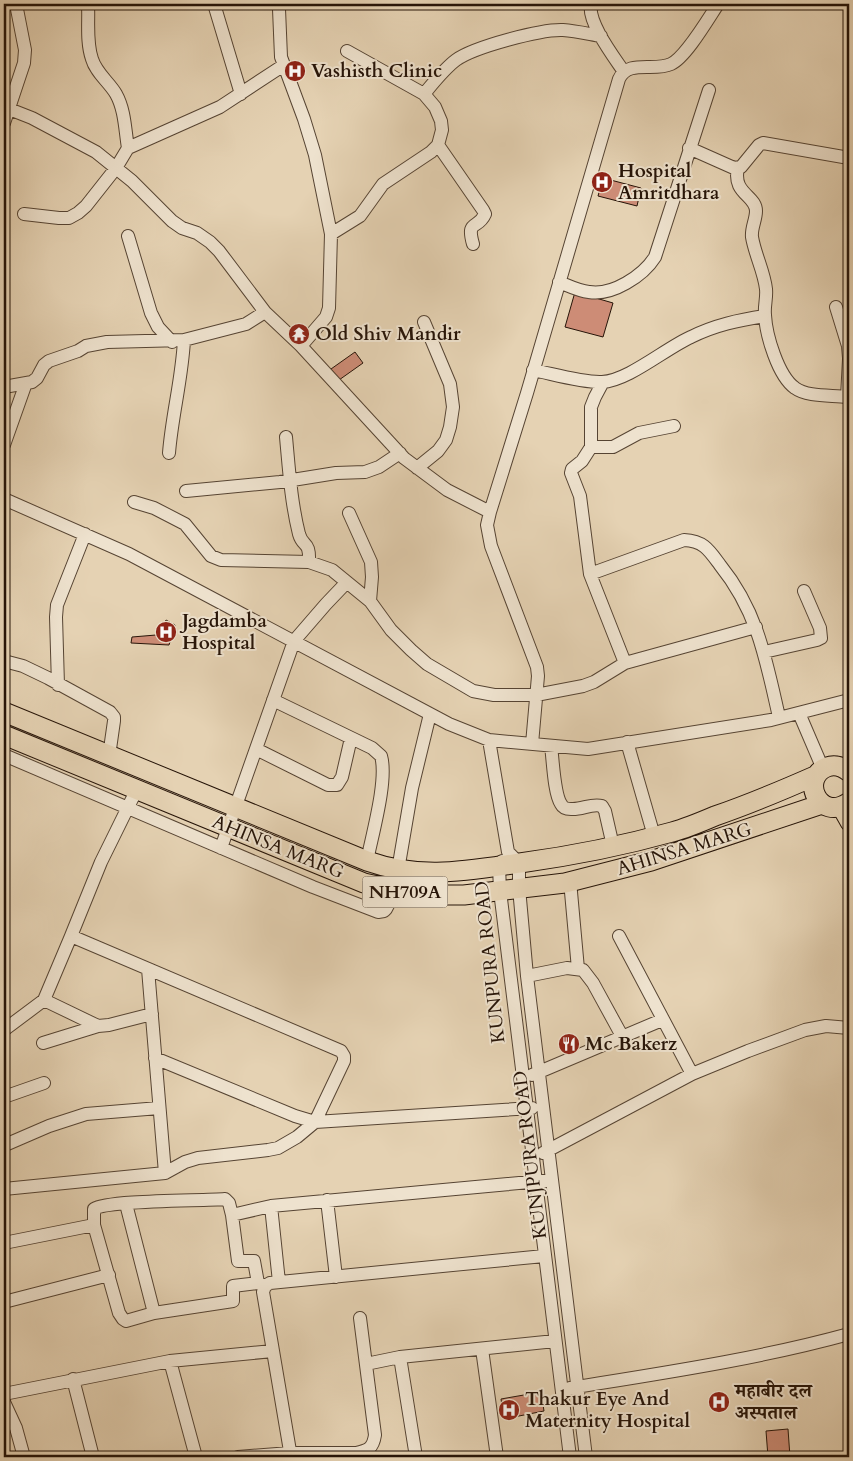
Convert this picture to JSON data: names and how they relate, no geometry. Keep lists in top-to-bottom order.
{
  "streets": {
    "highway": ["AHINSA MARG", "NH709A"],
    "street": ["KUNPURA ROAD", "KUNJPURA ROAD"]
  },
  "crossings": [
    ["AHINSA MARG", "NH709A"],
    ["AHINSA MARG", "KUNPURA ROAD"],
    ["AHINSA MARG", "KUNJPURA ROAD"],
    ["KUNPURA ROAD", "KUNJPURA ROAD"]
  ],
  "places": {
    "hospital": [
      "Vashisth Clinic",
      "Hospital Amritdhara",
      "Jagdamba Hospital",
      "महाबीर दल अस्पताल",
      "Thakur Eye And Maternity Hospital"
    ],
    "temple": ["Old Shiv Mandir"],
    "restaurant": ["Mc Bakerz"]
  }
}
